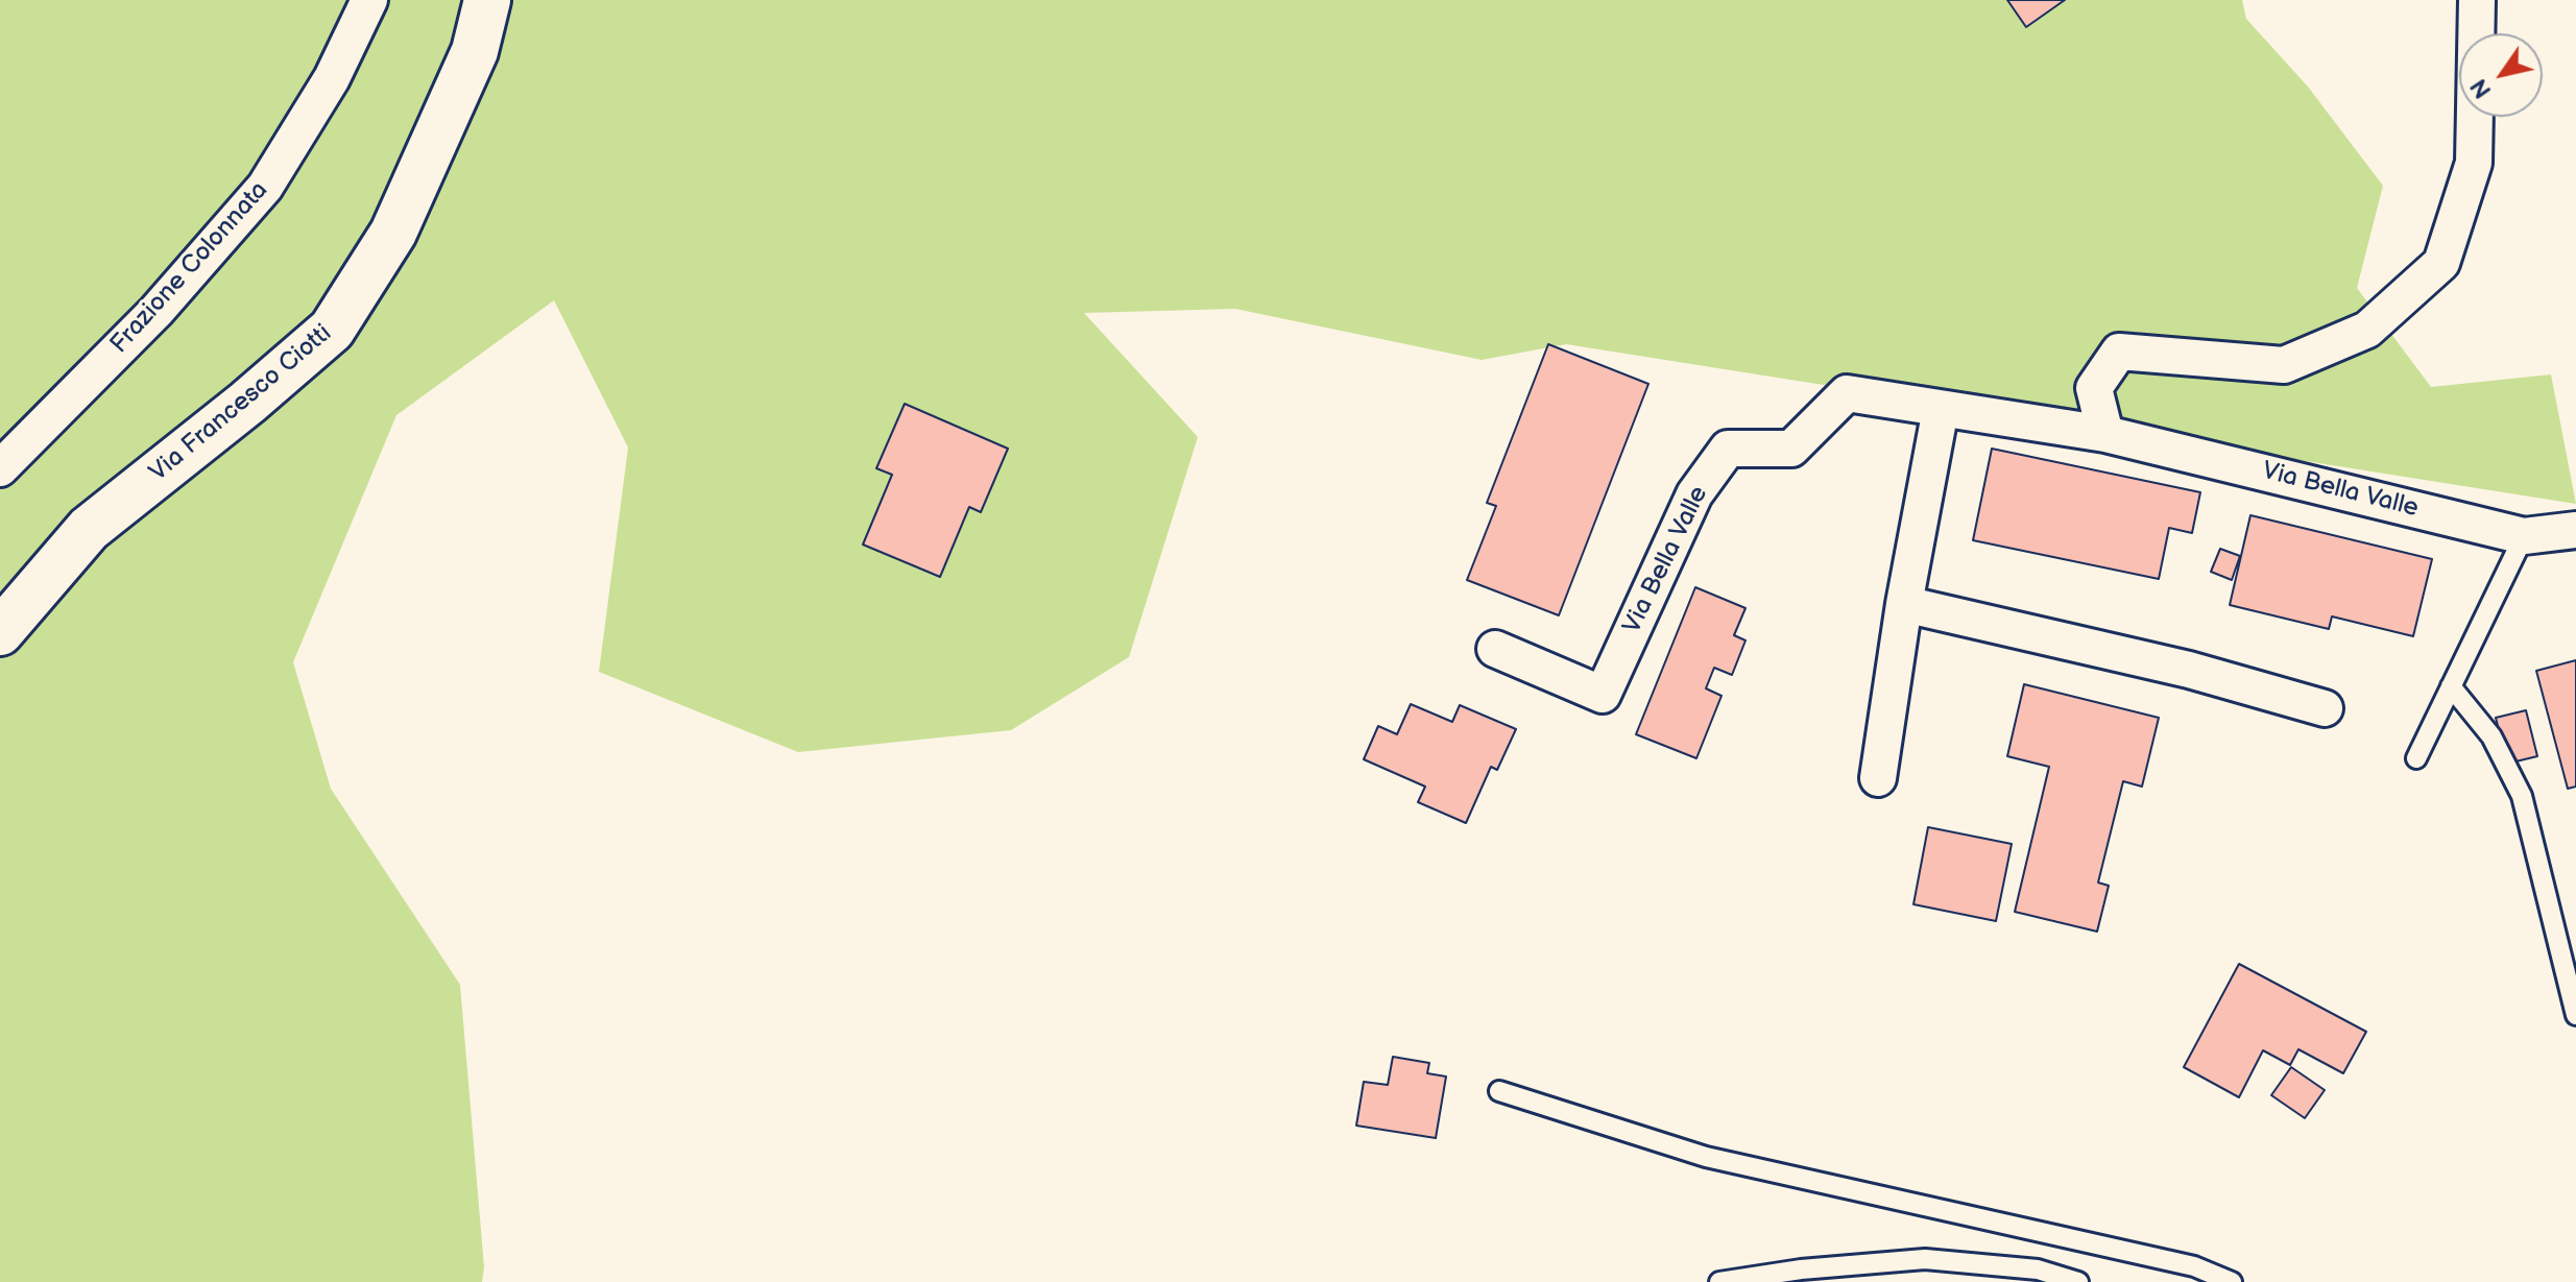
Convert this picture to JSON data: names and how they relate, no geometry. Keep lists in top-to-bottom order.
{
  "streets": {
    "street": ["Frazione Colonnata", "Via Francesco Ciotti", "Via Bella Valle"]
  },
  "north": "bottom left"
}
